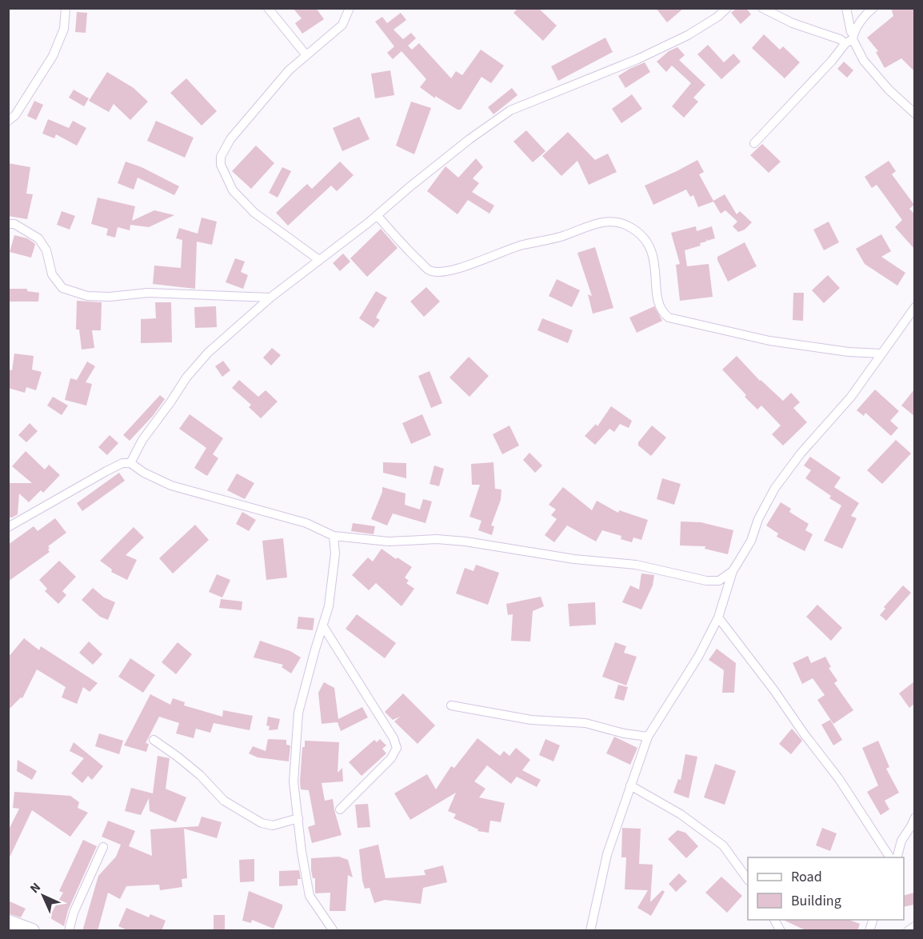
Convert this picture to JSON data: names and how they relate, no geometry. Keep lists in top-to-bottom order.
{
  "legend": ["Road", "Building"],
  "north": "top left"
}
